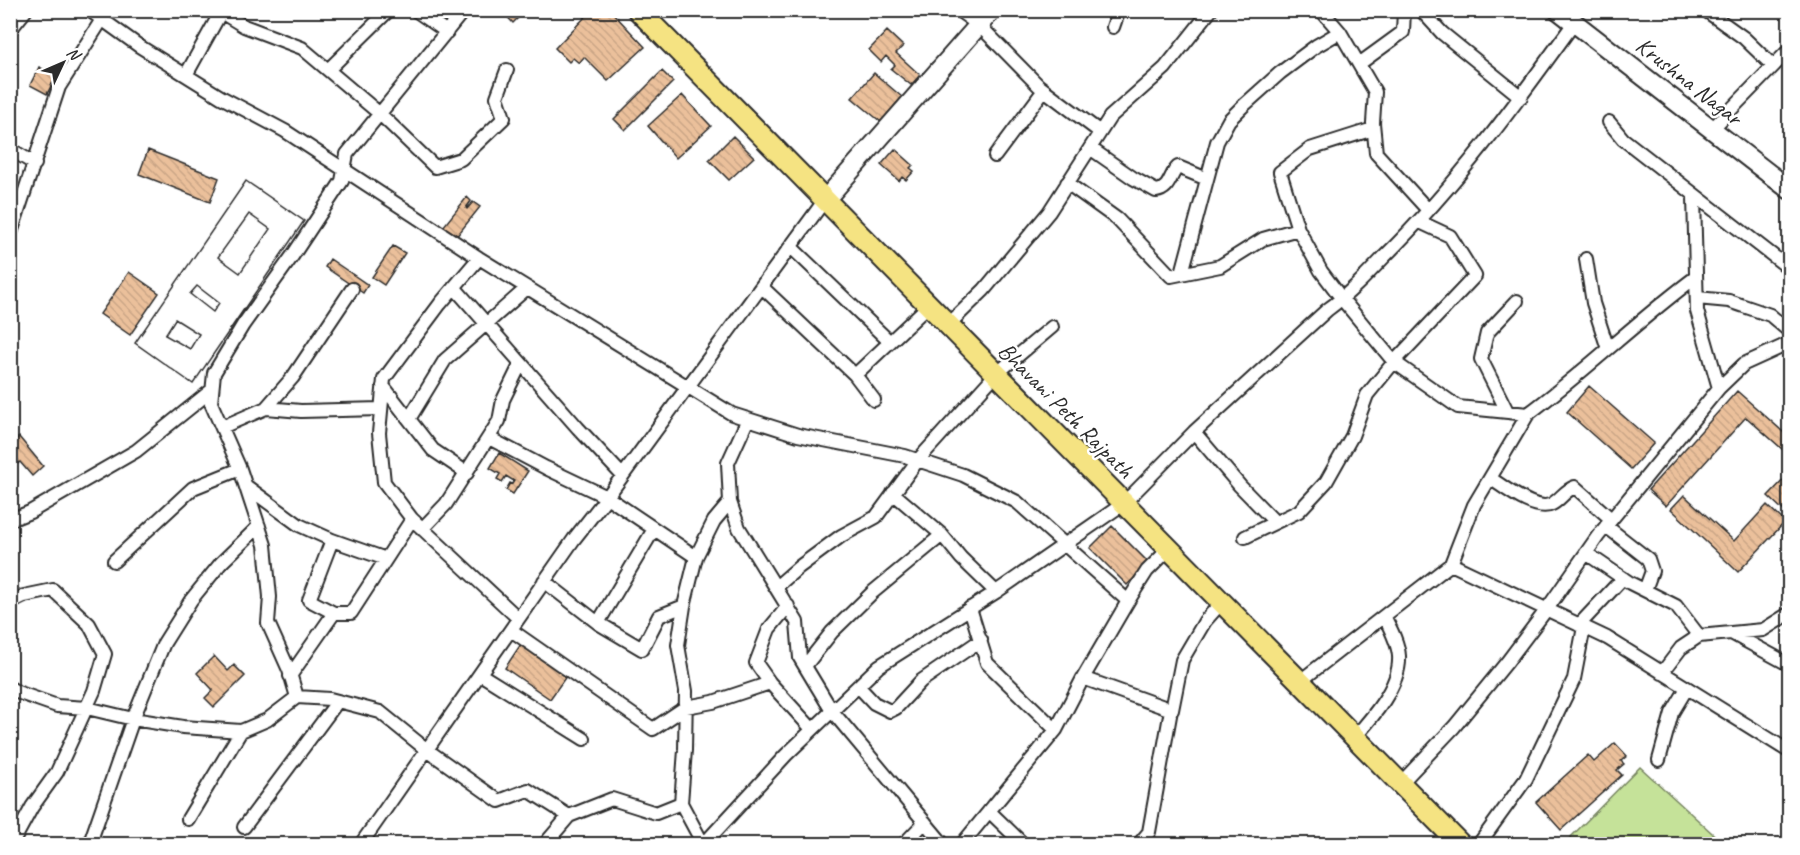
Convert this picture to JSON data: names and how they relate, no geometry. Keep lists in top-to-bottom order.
{
  "streets": {
    "main road": ["Krushna Nagar", "Bhavani Peth Rajpath"]
  },
  "north": "top right"
}
